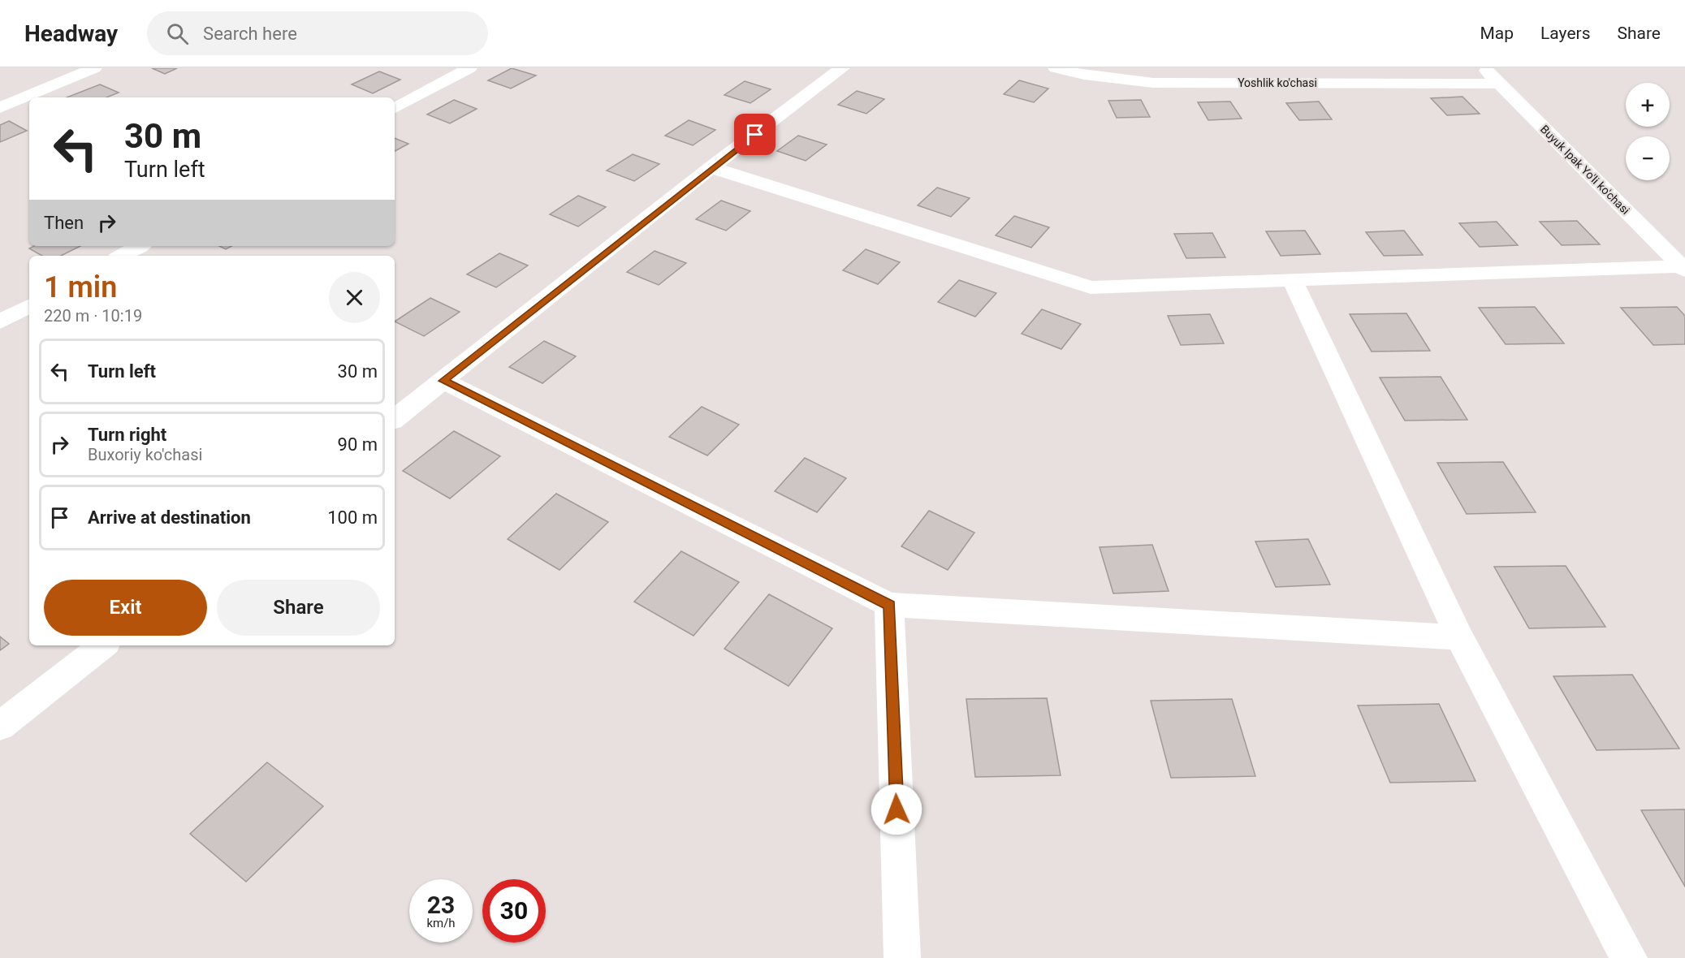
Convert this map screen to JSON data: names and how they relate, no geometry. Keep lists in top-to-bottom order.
{
  "streets": {
    "street": ["Yoshlik ko'chasi", "Buyuk Ipak Yo'li ko'chasi"]
  },
  "crossings": [
    ["Yoshlik ko'chasi", "Buyuk Ipak Yo'li ko'chasi"]
  ],
  "page": {
    "header": "Headway",
    "search": "Search here",
    "nav": ["Map", "Layers", "Share"],
    "map_buttons": ["+", "−"],
    "turn": ["30 m", "Turn left"],
    "then": "Then",
    "heading": ["1 min", "220 m · 10:19"],
    "list": [
      {
        "name": "Turn left",
        "value": "30 m"
      },
      {
        "name": "Turn right",
        "note": "Buxoriy ko'chasi",
        "value": "90 m"
      },
      {
        "name": "Arrive at destination",
        "value": "100 m"
      }
    ],
    "buttons": ["Exit", "Share"],
    "speed": "23 km/h",
    "limit": "30"
  }
}
